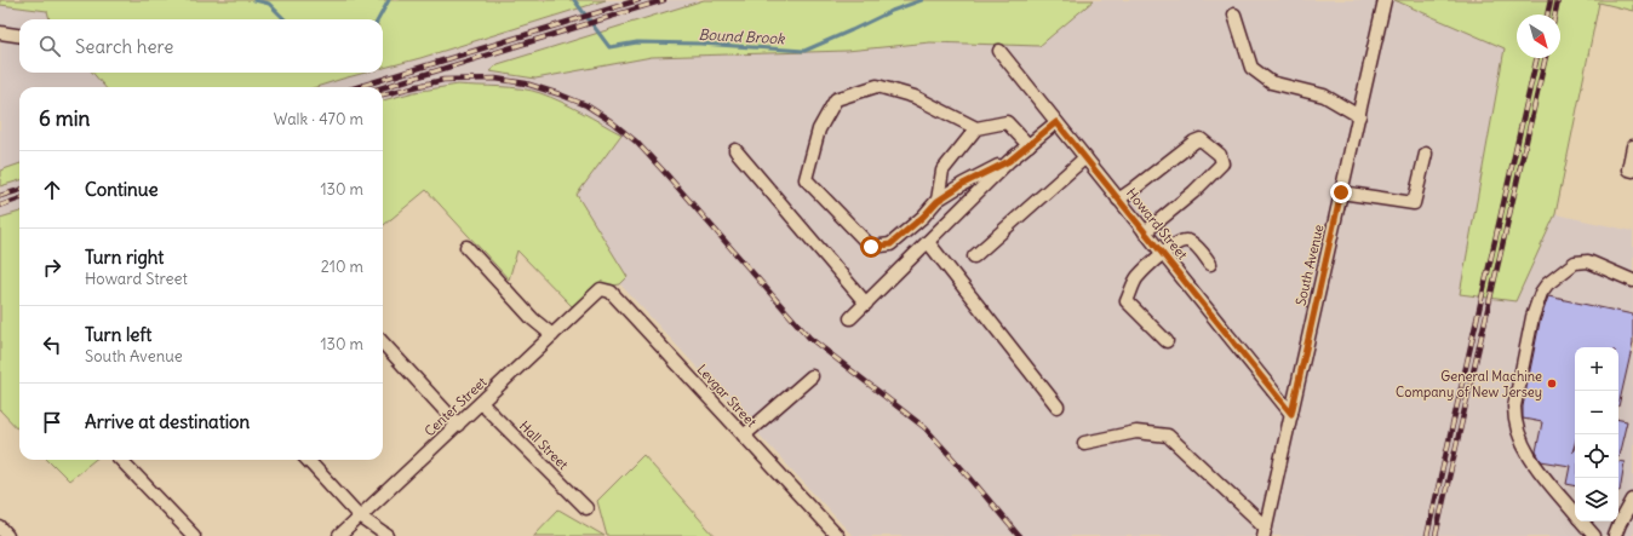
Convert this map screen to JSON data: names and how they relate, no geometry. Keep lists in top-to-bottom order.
{
  "streets": {
    "street": [
      "Howard Street",
      "South Avenue",
      "Levgar Street",
      "Center Street",
      "Hall Street"
    ]
  },
  "crossings": [
    ["Howard Street", "South Avenue"],
    ["Levgar Street", "Center Street"],
    ["Center Street", "Hall Street"]
  ],
  "water": ["Bound Brook"],
  "places": ["General Machine Company of New Jersey"],
  "north": "bottom right",
  "page": {
    "search": "Search here",
    "heading": ["6 min", "Walk · 470 m"],
    "list": [
      ["Continue", "130 m"],
      ["Turn right", "Howard Street", "210 m"],
      ["Turn left", "South Avenue", "130 m"],
      "Arrive at destination"
    ],
    "map_buttons": ["+", "−"]
  }
}
